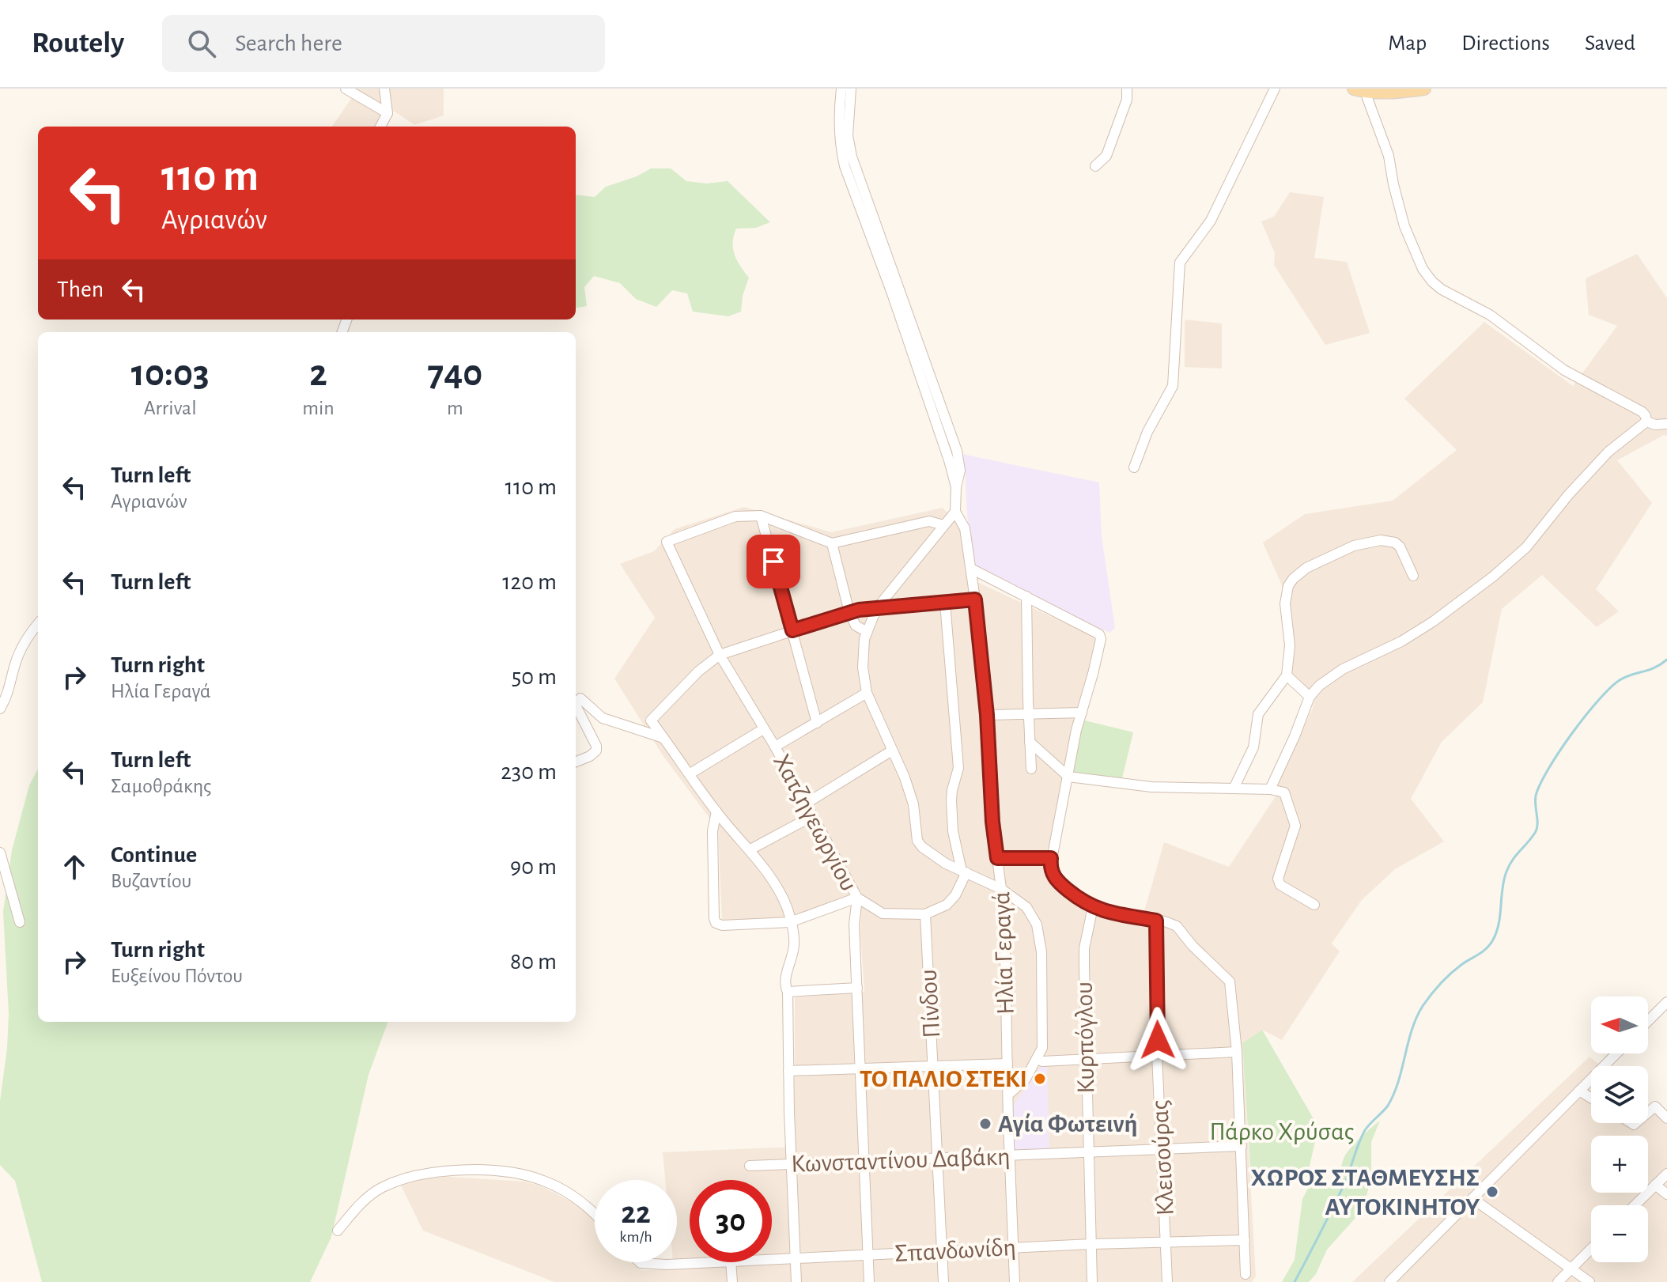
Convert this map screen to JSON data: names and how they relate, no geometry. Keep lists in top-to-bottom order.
{
  "streets": {
    "street": [
      "Χατζηγεωργίου",
      "Ηλία Γεραγά",
      "Πίνδου",
      "Κυρπόγλου",
      "Κλεισούρας",
      "Κωνσταντίνου Δαβάκη",
      "Σπανδωνίδη"
    ]
  },
  "crossings": [
    ["Χατζηγεωργίου", "Κωνσταντίνου Δαβάκη"],
    ["Χατζηγεωργίου", "Σπανδωνίδη"],
    ["Ηλία Γεραγά", "Κωνσταντίνου Δαβάκη"],
    ["Ηλία Γεραγά", "Σπανδωνίδη"],
    ["Πίνδου", "Κωνσταντίνου Δαβάκη"],
    ["Πίνδου", "Σπανδωνίδη"],
    ["Κυρπόγλου", "Κωνσταντίνου Δαβάκη"],
    ["Κυρπόγλου", "Σπανδωνίδη"],
    ["Κλεισούρας", "Κωνσταντίνου Δαβάκη"],
    ["Κλεισούρας", "Σπανδωνίδη"]
  ],
  "parks": ["Πάρκο Χρύσας"],
  "places": ["ΤΟ ΠΑΛΙΟ ΣΤΕΚΙ", "Αγία Φωτεινή", "ΧΩΡΟΣ ΣΤΑΘΜΕΥΣΗΣ ΑΥΤΟΚΙΝΗΤΟΥ"],
  "north": "left",
  "page": {
    "header": "Routely",
    "search": "Search here",
    "nav": ["Map", "Directions", "Saved"],
    "turn": ["110 m", "Αγριανών"],
    "then": "Then",
    "eta": [
      "10:03",
      "Arrival",
      "2",
      "min",
      "740",
      "m"
    ],
    "list": [
      {
        "name": "Turn left",
        "note": "Αγριανών",
        "value": "110 m"
      },
      {
        "name": "Turn left",
        "value": "120 m"
      },
      {
        "name": "Turn right",
        "note": "Ηλία Γεραγά",
        "value": "50 m"
      },
      {
        "name": "Turn left",
        "note": "Σαμοθράκης",
        "value": "230 m"
      },
      {
        "name": "Continue",
        "note": "Βυζαντίου",
        "value": "90 m"
      },
      {
        "name": "Turn right",
        "note": "Ευξείνου Πόντου",
        "value": "80 m"
      }
    ],
    "map_buttons": ["+", "−"],
    "speed": "22 km/h",
    "limit": "30"
  }
}
